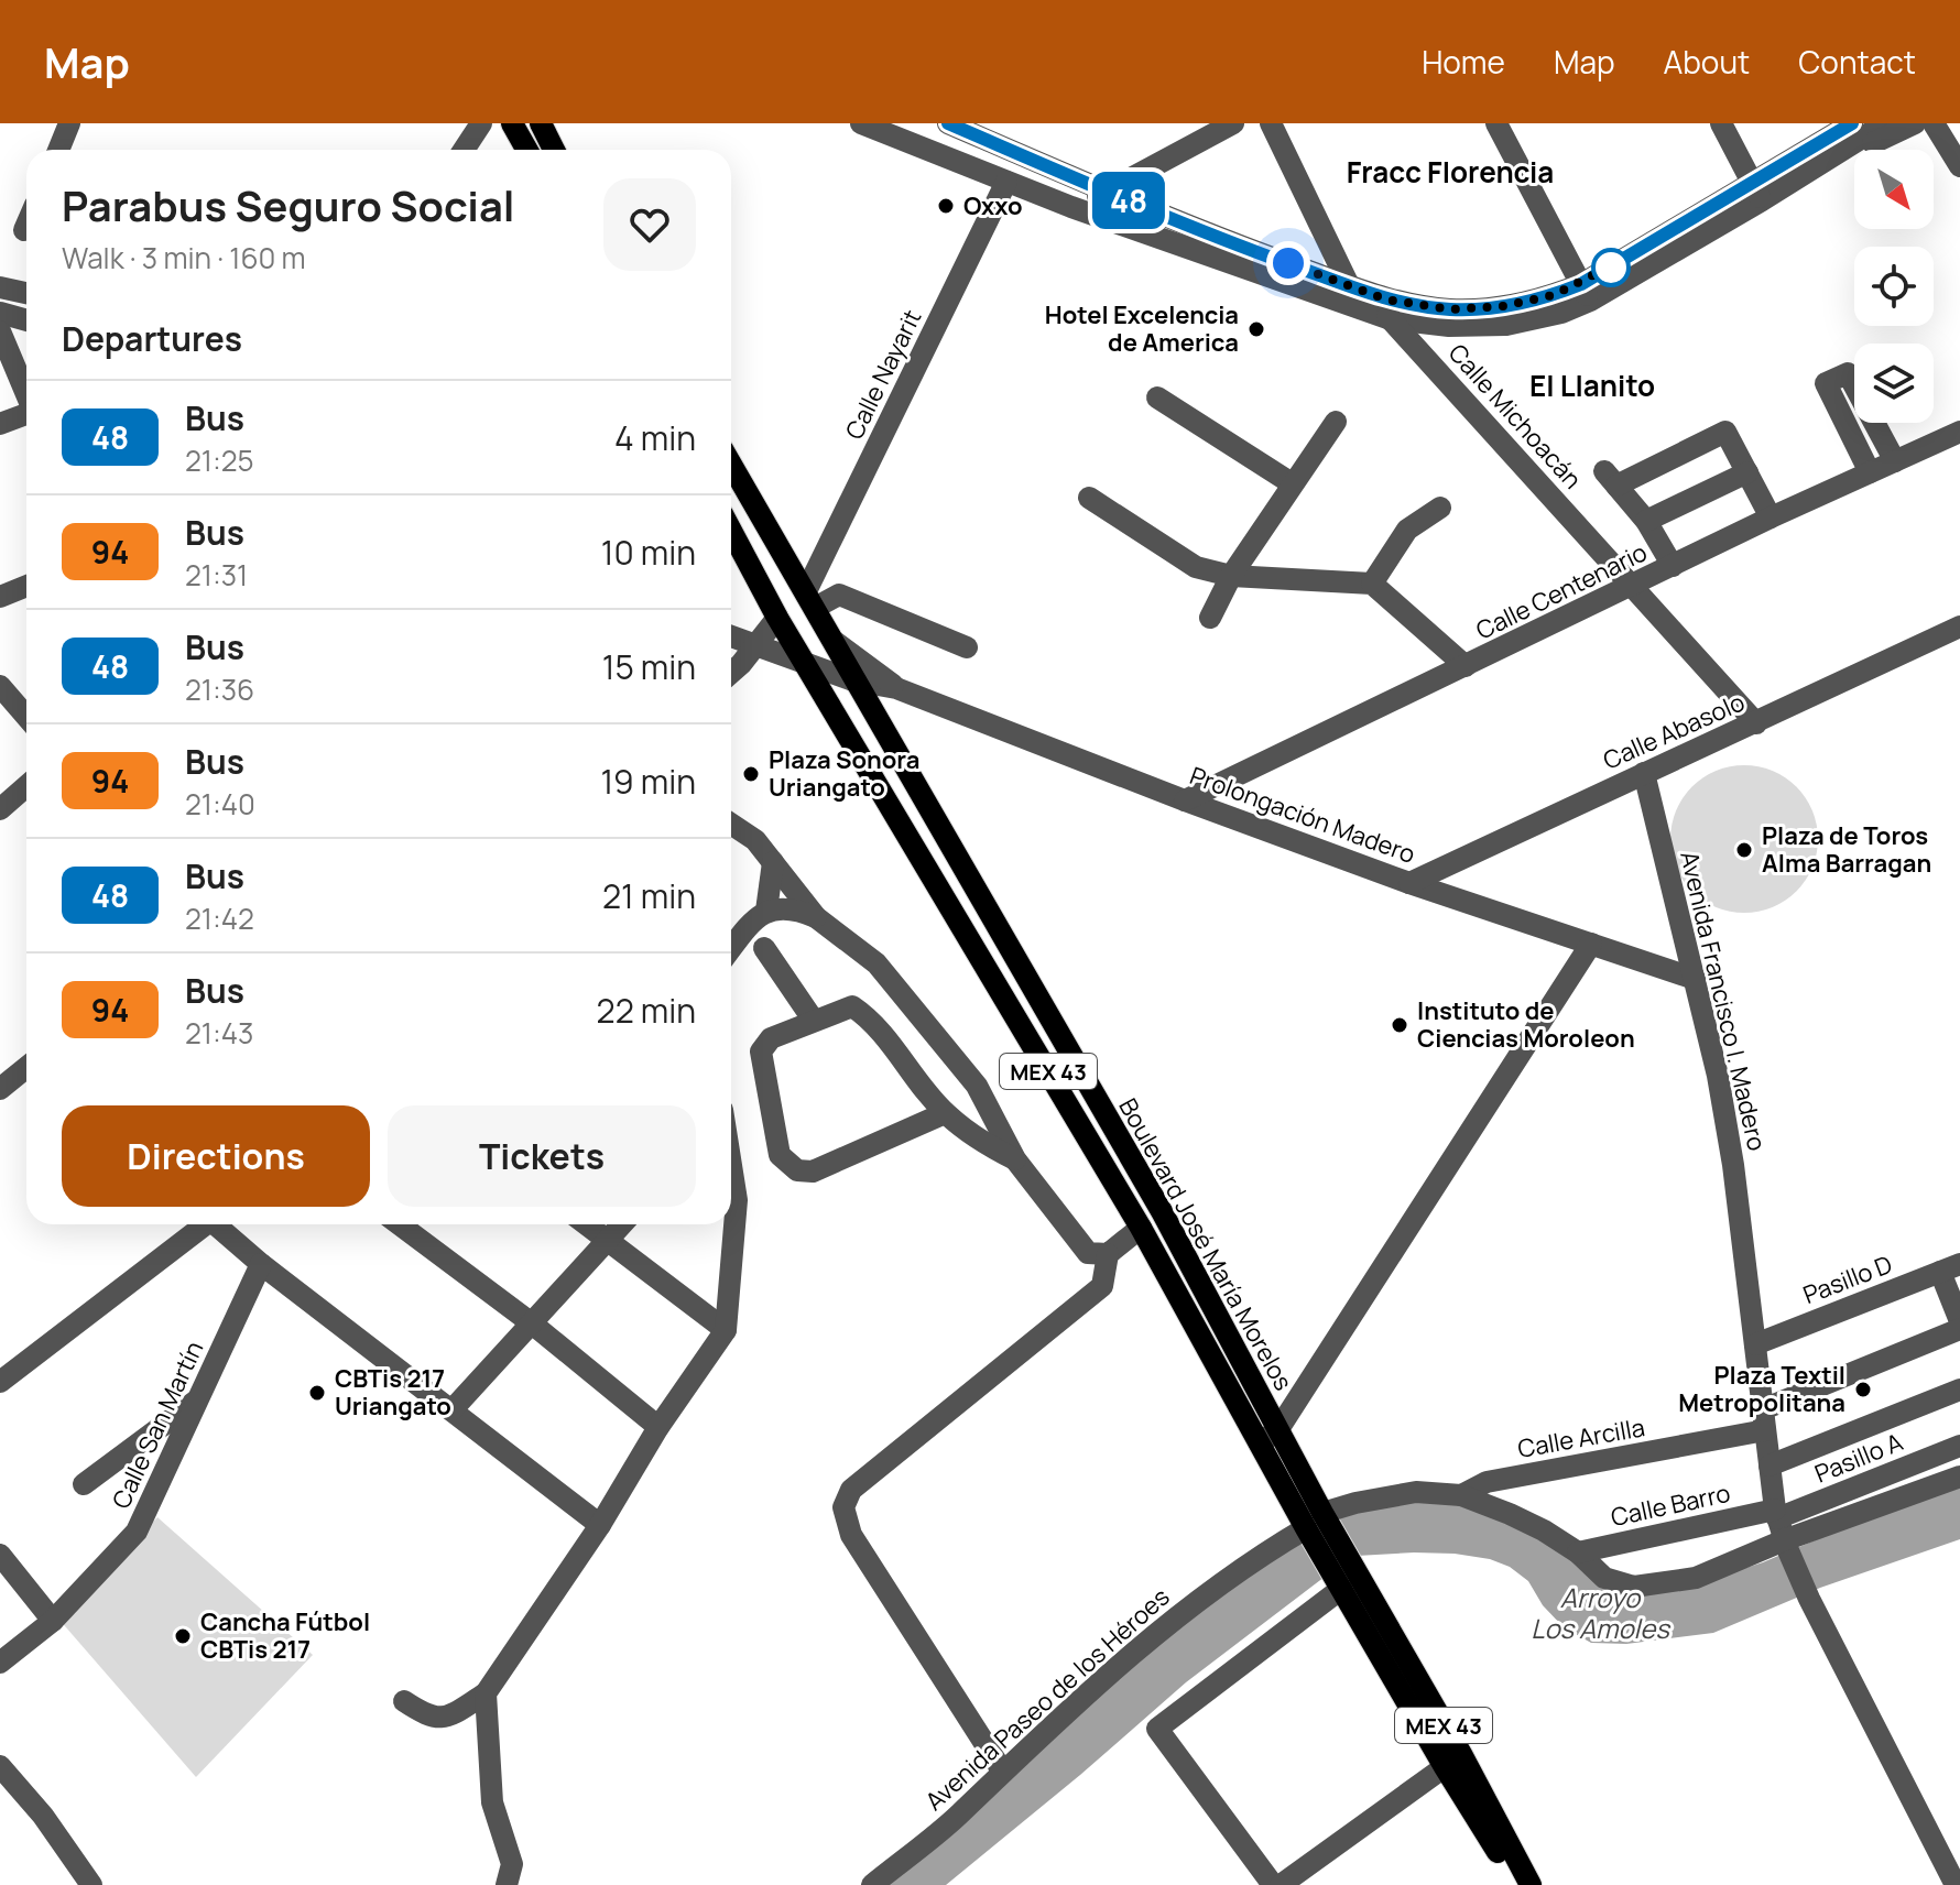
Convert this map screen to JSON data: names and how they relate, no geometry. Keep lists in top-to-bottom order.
{
  "streets": {
    "main road": ["MEX 43", "Boulevard José María Morelos"],
    "street": [
      "Calle Nayarit",
      "Calle Michoacán",
      "Calle Centenario",
      "Calle Abasolo",
      "Prolongación Madero",
      "Avenida Francisco I. Madero",
      "Pasillo D",
      "Calle San Martín",
      "Calle Arcilla",
      "Pasillo A",
      "Calle Barro",
      "Avenida Paseo de los Héroes"
    ]
  },
  "crossings": [
    ["Calle Nayarit", "Boulevard José María Morelos"],
    ["Calle Michoacán", "Calle Centenario"],
    ["Calle Michoacán", "Calle Abasolo"],
    ["Calle Centenario", "Prolongación Madero"],
    ["Calle Abasolo", "Prolongación Madero"],
    ["Calle Abasolo", "Avenida Francisco I. Madero"],
    ["Prolongación Madero", "Avenida Francisco I. Madero"],
    ["Prolongación Madero", "Boulevard José María Morelos"],
    ["Avenida Francisco I. Madero", "Pasillo D"],
    ["Avenida Francisco I. Madero", "Calle Arcilla"],
    ["Avenida Francisco I. Madero", "Pasillo A"],
    ["Avenida Francisco I. Madero", "Calle Barro"],
    ["Avenida Francisco I. Madero", "Avenida Paseo de los Héroes"],
    ["Boulevard José María Morelos", "Avenida Paseo de los Héroes"],
    ["Calle Arcilla", "Avenida Paseo de los Héroes"],
    ["Pasillo A", "Calle Barro"],
    ["Pasillo A", "Avenida Paseo de los Héroes"],
    ["Calle Barro", "Avenida Paseo de los Héroes"]
  ],
  "districts": ["Fracc Florencia", "El Llanito"],
  "water": ["Arroyo Los Amoles"],
  "places": [
    "Oxxo",
    "Hotel Excelencia de America",
    "Plaza Sonora Uriangato",
    "Plaza de Toros Alma Barragan",
    "Instituto de Ciencias Moroleon",
    "Plaza Textil Metropolitana",
    "CBTis 217 Uriangato",
    "Cancha Fútbol CBTis 217"
  ],
  "lines": ["bus line 48"],
  "north": "bottom right",
  "page": {
    "header": "Map",
    "nav": [
      "Home",
      "Map",
      "About",
      "Contact"
    ],
    "on_map": "48",
    "heading": [
      ["Parabus Seguro Social", "Walk · 3 min · 160 m"],
      "Departures"
    ],
    "list": [
      {
        "mark": "48",
        "name": "Bus",
        "note": "21:25",
        "value": "4 min"
      },
      {
        "mark": "94",
        "name": "Bus",
        "note": "21:31",
        "value": "10 min"
      },
      {
        "mark": "48",
        "name": "Bus",
        "note": "21:36",
        "value": "15 min"
      },
      {
        "mark": "94",
        "name": "Bus",
        "note": "21:40",
        "value": "19 min"
      },
      {
        "mark": "48",
        "name": "Bus",
        "note": "21:42",
        "value": "21 min"
      },
      {
        "mark": "94",
        "name": "Bus",
        "note": "21:43",
        "value": "22 min"
      }
    ],
    "buttons": ["Directions", "Tickets"]
  }
}
